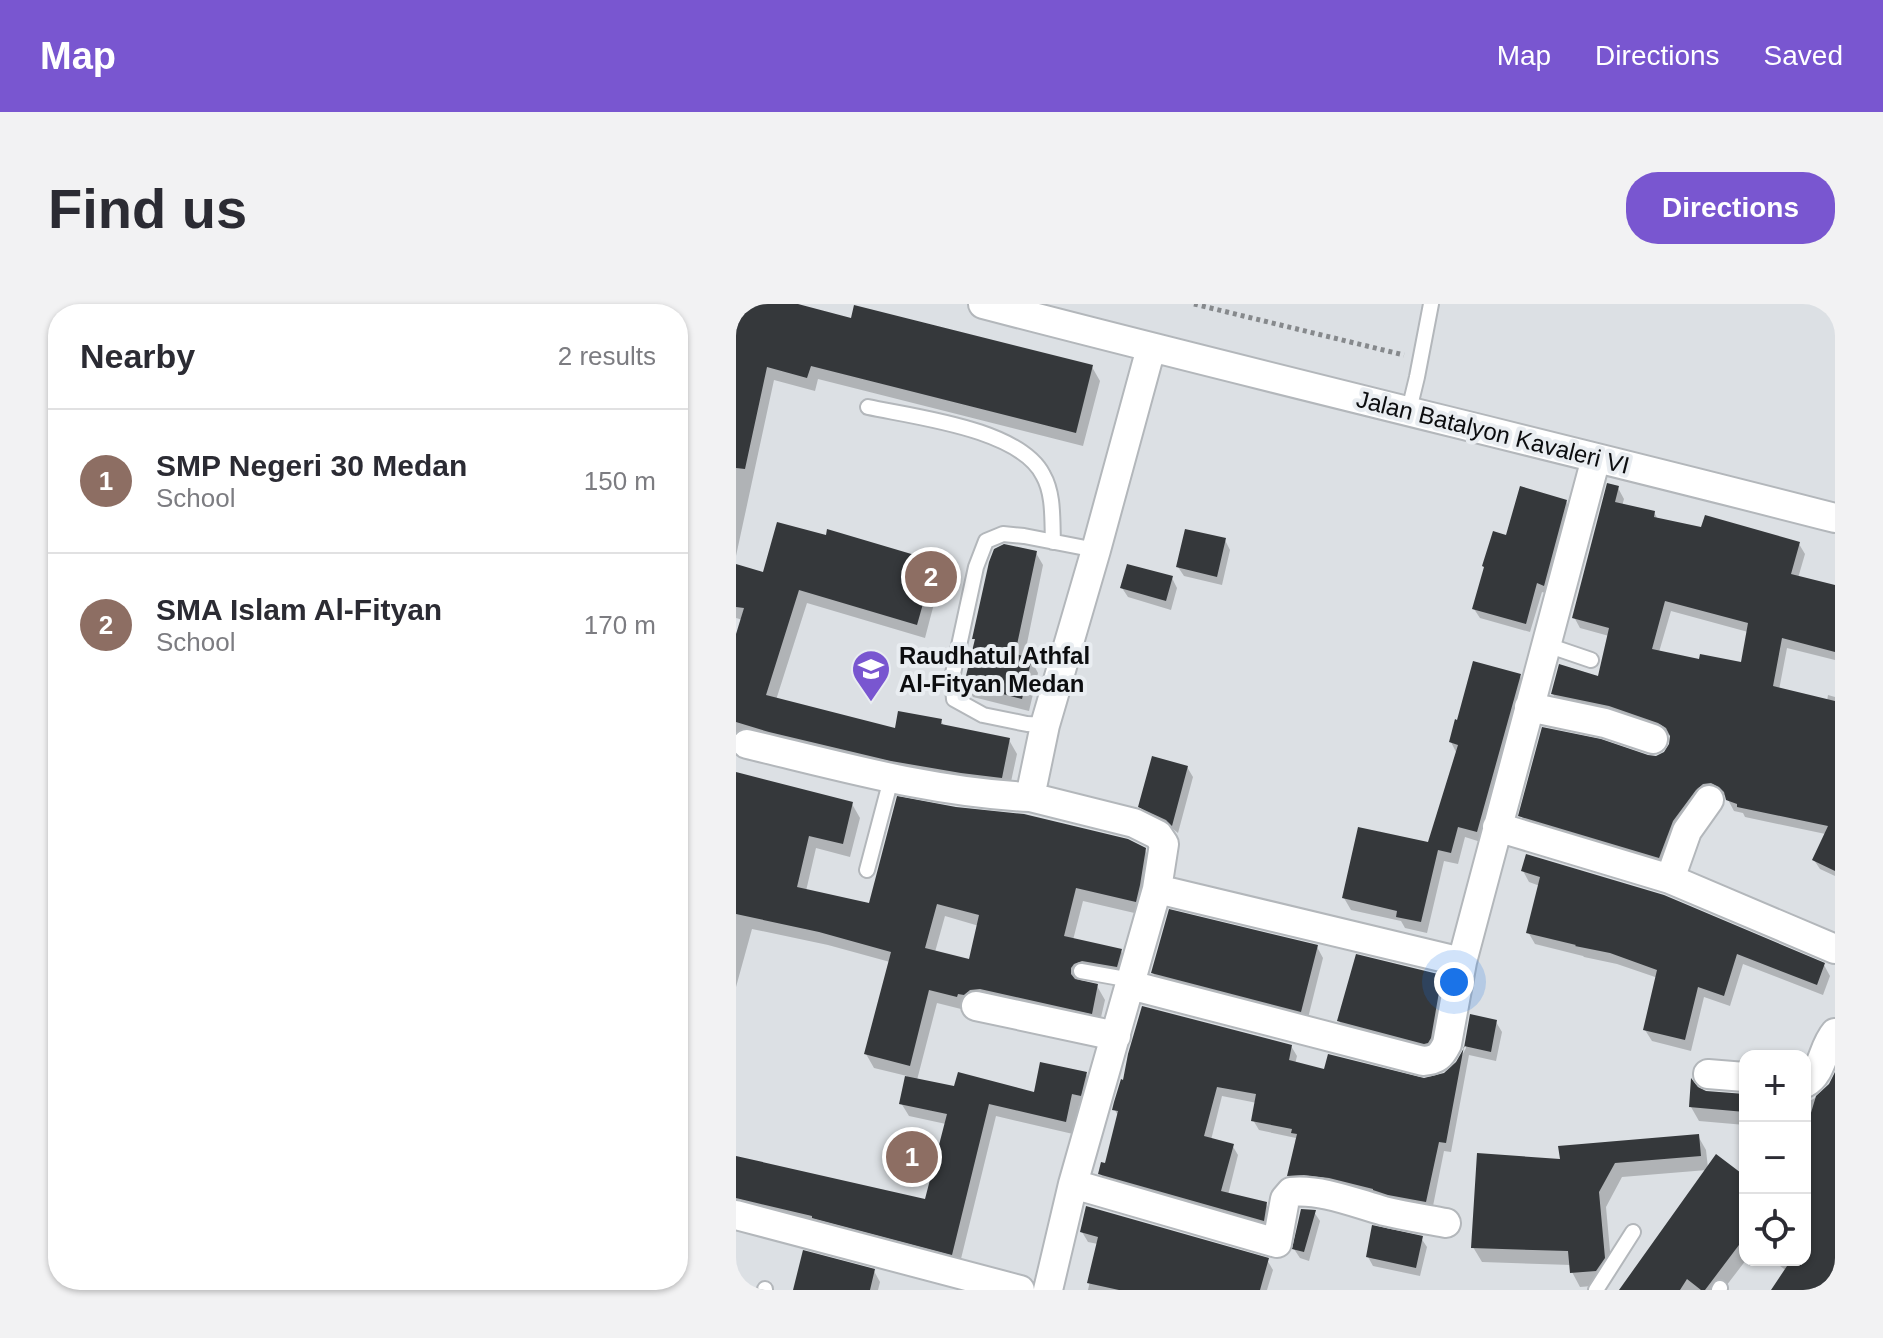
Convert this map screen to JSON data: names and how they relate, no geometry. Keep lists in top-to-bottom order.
{
  "streets": {
    "street": ["Jalan Batalyon Kavaleri VI"]
  },
  "places": {
    "school or university": ["Raudhatul Athfal Al-Fityan Medan"]
  },
  "page": {
    "header": "Map",
    "nav": ["Map", "Directions", "Saved"],
    "buttons": "Directions",
    "title": "Find us",
    "heading": ["Nearby", "2 results"],
    "list": [
      {
        "mark": "1",
        "name": "SMP Negeri 30 Medan",
        "note": "School",
        "value": "150 m"
      },
      {
        "mark": "2",
        "name": "SMA Islam Al-Fityan",
        "note": "School",
        "value": "170 m"
      }
    ],
    "pins": ["2", "1"],
    "map_buttons": ["+", "−"]
  }
}
